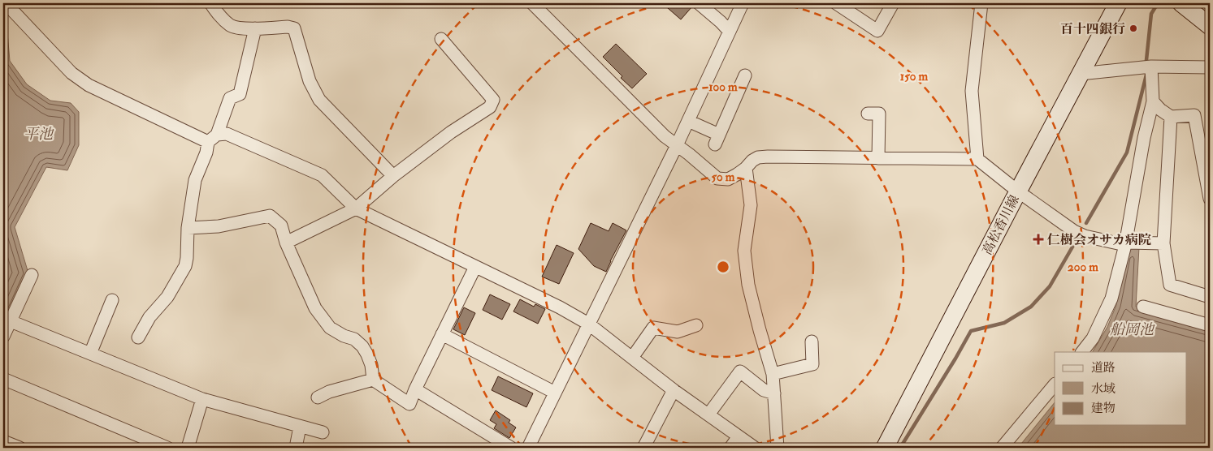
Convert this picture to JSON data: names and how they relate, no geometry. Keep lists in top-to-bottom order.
{
  "streets": {
    "main road": ["高松香川線"]
  },
  "water": ["平池", "船岡池"],
  "places": {
    "other": ["百十四銀行"],
    "health": ["仁樹会オサカ病院"]
  },
  "legend": ["道路", "水域", "建物"],
  "rings": [
    "150 m",
    "100 m",
    "50 m",
    "200 m"
  ]
}
